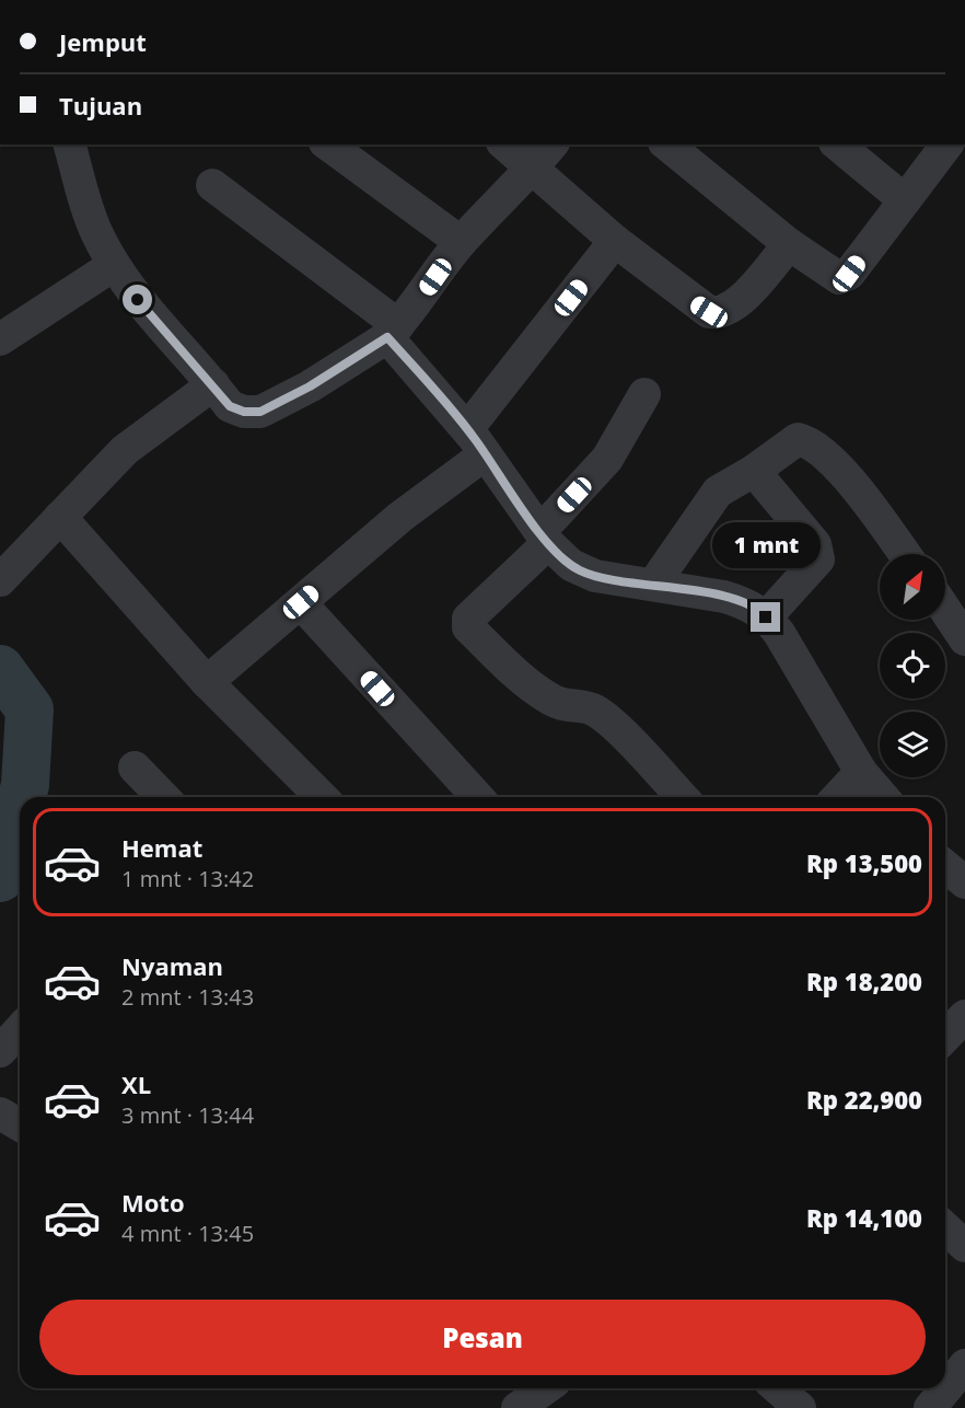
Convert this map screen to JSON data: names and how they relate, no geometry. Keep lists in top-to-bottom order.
{
  "north": "top right",
  "page": {
    "banner": ["Jemput", "Tujuan"],
    "bubble": "1 mnt",
    "list": [
      {
        "name": "Hemat",
        "note": "1 mnt · 13:42",
        "value": "Rp 13,500"
      },
      {
        "name": "Nyaman",
        "note": "2 mnt · 13:43",
        "value": "Rp 18,200"
      },
      {
        "name": "XL",
        "note": "3 mnt · 13:44",
        "value": "Rp 22,900"
      },
      {
        "name": "Moto",
        "note": "4 mnt · 13:45",
        "value": "Rp 14,100"
      }
    ],
    "buttons": "Pesan"
  }
}
